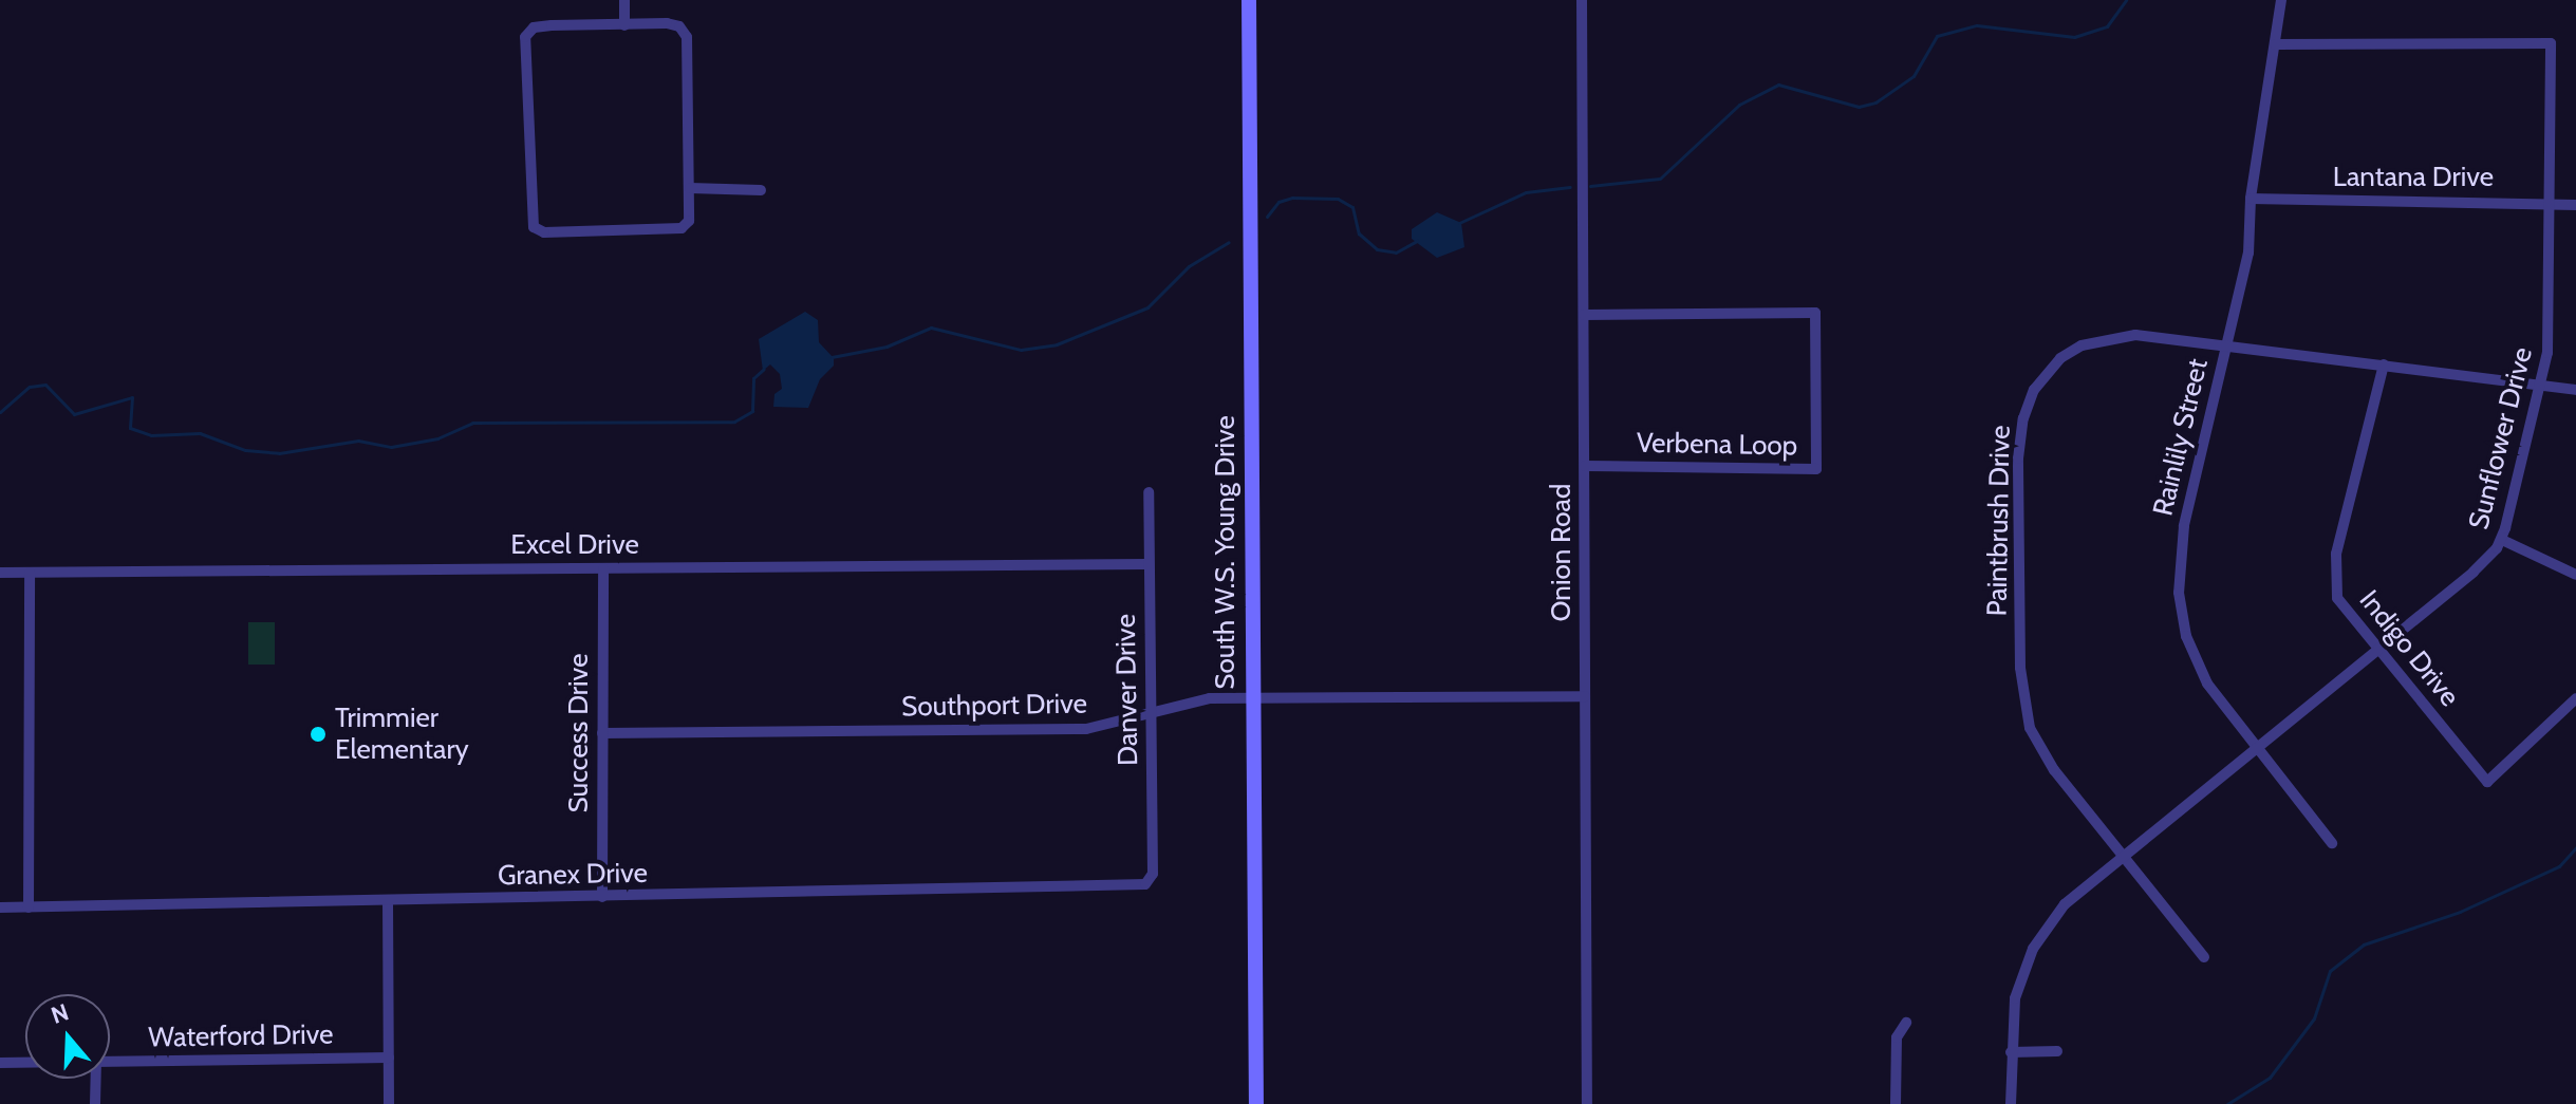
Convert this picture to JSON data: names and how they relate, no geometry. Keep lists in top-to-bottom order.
{
  "streets": {
    "main road": ["South W.S. Young Drive"],
    "street": [
      "Lantana Drive",
      "Rainlily Street",
      "Sunflower Drive",
      "Verbena Loop",
      "Paintbrush Drive",
      "Excel Drive",
      "Onion Road",
      "Indigo Drive",
      "Danver Drive",
      "Southport Drive",
      "Success Drive",
      "Granex Drive",
      "Waterford Drive"
    ]
  },
  "crossings": [
    ["Lantana Drive", "Rainlily Street"],
    ["Lantana Drive", "Sunflower Drive"],
    ["Rainlily Street", "Sunflower Drive"],
    ["Rainlily Street", "Paintbrush Drive"],
    ["Sunflower Drive", "Paintbrush Drive"],
    ["Sunflower Drive", "Indigo Drive"],
    ["Verbena Loop", "Onion Road"],
    ["Paintbrush Drive", "Indigo Drive"],
    ["Excel Drive", "Danver Drive"],
    ["Excel Drive", "Success Drive"],
    ["South W.S. Young Drive", "Southport Drive"],
    ["Onion Road", "Southport Drive"],
    ["Danver Drive", "Southport Drive"],
    ["Danver Drive", "Granex Drive"],
    ["Southport Drive", "Success Drive"],
    ["Success Drive", "Granex Drive"]
  ],
  "places": ["Trimmier Elementary"],
  "north": "top"
}
